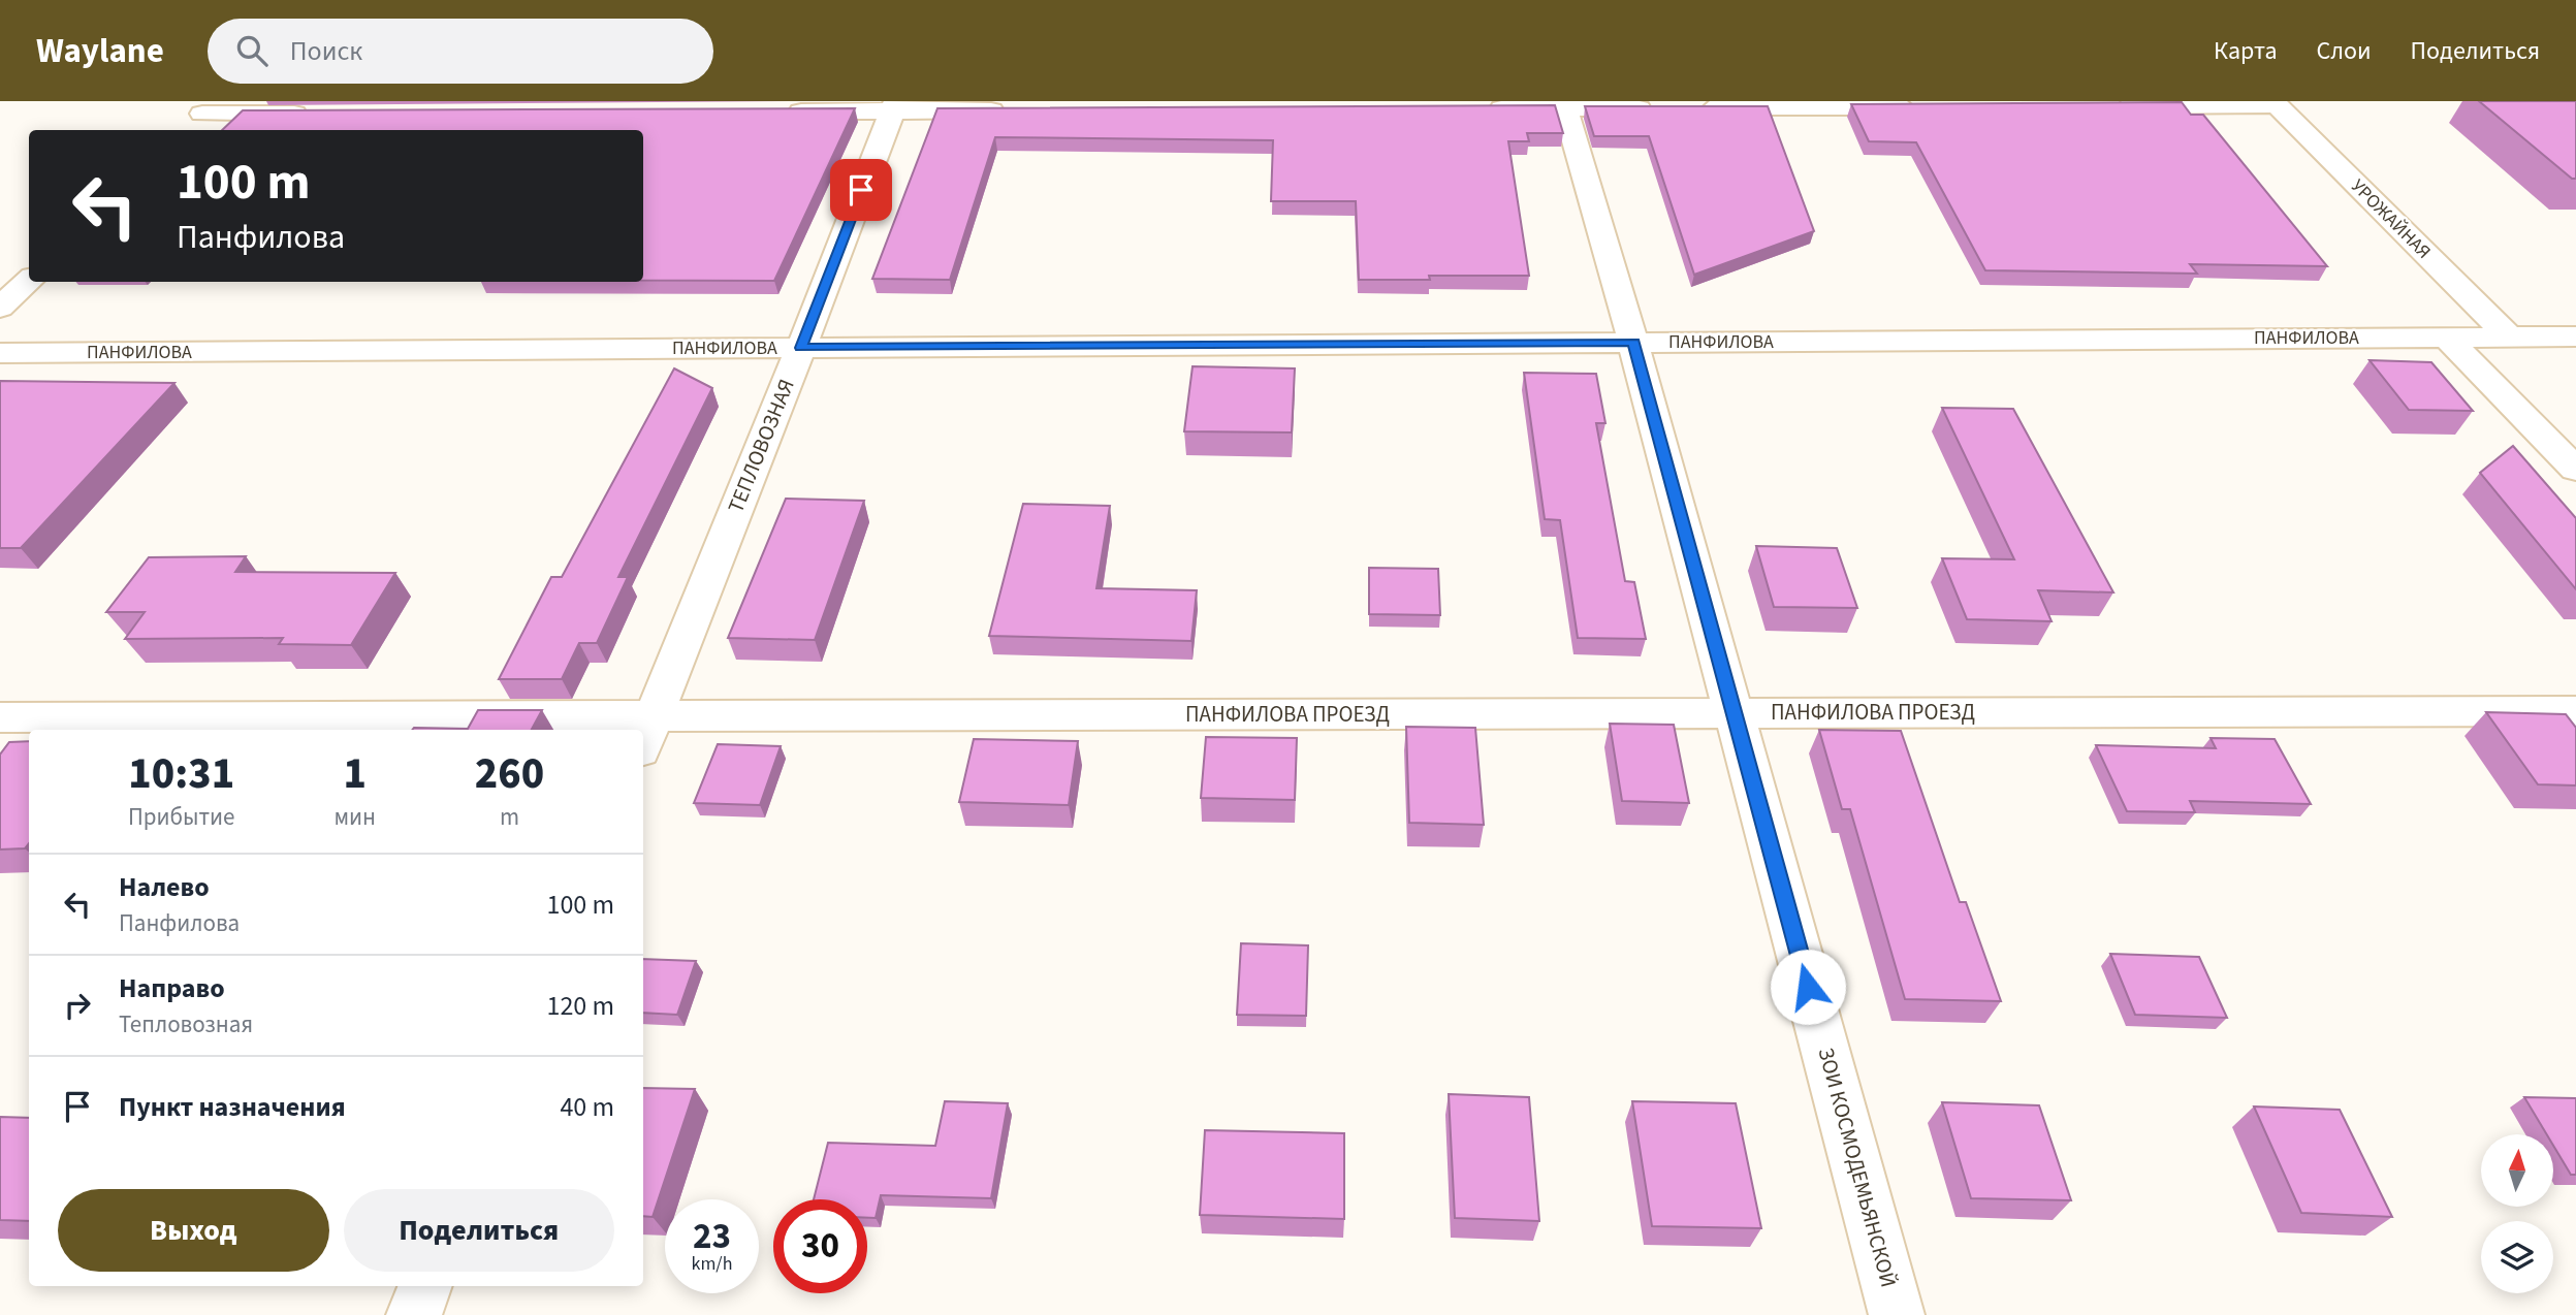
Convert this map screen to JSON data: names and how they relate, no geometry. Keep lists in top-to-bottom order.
{
  "streets": {
    "street": [
      "УРОЖАЙНАЯ",
      "ПАНФИЛОВА",
      "ТЕПЛОВОЗНАЯ",
      "ПАНФИЛОВА ПРОЕЗД",
      "ЗОИ КОСМОДЕМЬЯНСКОЙ"
    ]
  },
  "crossings": [
    ["УРОЖАЙНАЯ", "ПАНФИЛОВА"],
    ["ПАНФИЛОВА", "ТЕПЛОВОЗНАЯ"],
    ["ПАНФИЛОВА", "ЗОИ КОСМОДЕМЬЯНСКОЙ"],
    ["ТЕПЛОВОЗНАЯ", "ПАНФИЛОВА ПРОЕЗД"],
    ["ПАНФИЛОВА ПРОЕЗД", "ЗОИ КОСМОДЕМЬЯНСКОЙ"]
  ],
  "north": "top",
  "page": {
    "header": "Waylane",
    "search": "Поиск",
    "nav": ["Карта", "Слои", "Поделиться"],
    "turn": ["100 m", "Панфилова"],
    "eta": [
      "10:31",
      "Прибытие",
      "1",
      "мин",
      "260",
      "m"
    ],
    "list": [
      {
        "name": "Налево",
        "note": "Панфилова",
        "value": "100 m"
      },
      {
        "name": "Направо",
        "note": "Тепловозная",
        "value": "120 m"
      },
      {
        "name": "Пункт назначения",
        "value": "40 m"
      }
    ],
    "buttons": ["Выход", "Поделиться"],
    "speed": "23 km/h",
    "limit": "30"
  }
}
